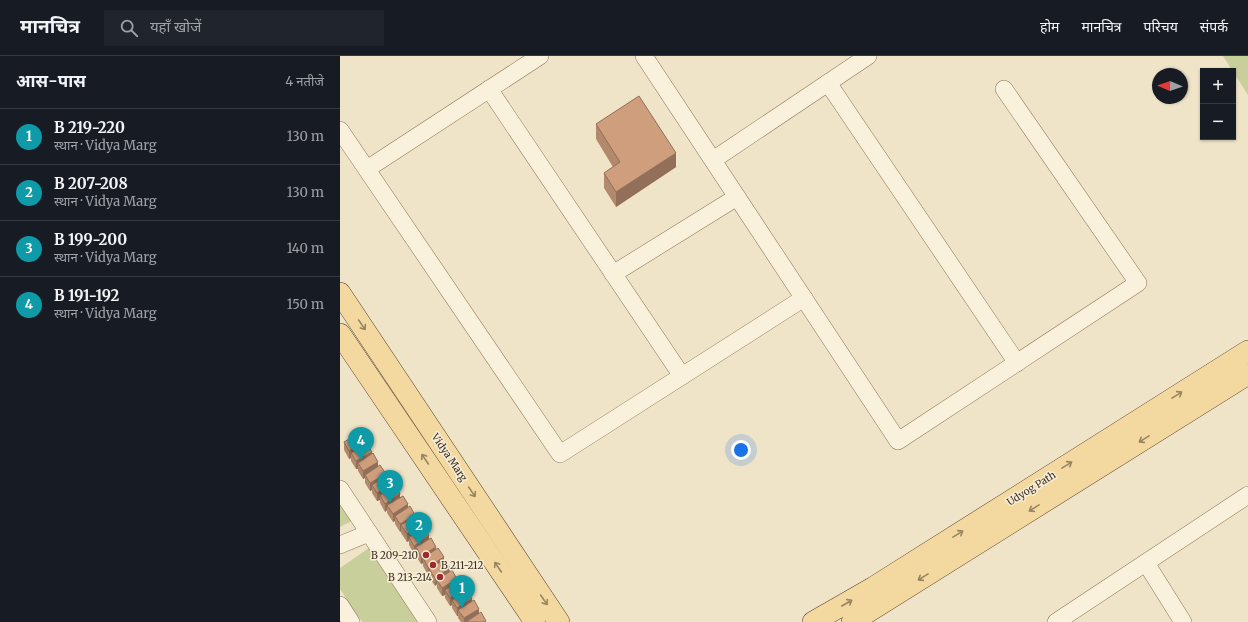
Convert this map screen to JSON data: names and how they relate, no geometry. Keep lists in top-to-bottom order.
{
  "streets": {
    "main road": ["Vidya Marg", "Udyog Path"]
  },
  "places": ["B 209-210", "B 211-212", "B 213-214"],
  "north": "left",
  "page": {
    "header": "मानचित्र",
    "search": "यहाँ खोजें",
    "nav": [
      "होम",
      "मानचित्र",
      "परिचय",
      "संपर्क"
    ],
    "heading": ["आस-पास", "4 नतीजे"],
    "map_buttons": ["+", "−"],
    "list": [
      {
        "mark": "1",
        "name": "B 219-220",
        "note": "स्थान · Vidya Marg",
        "value": "130 m"
      },
      {
        "mark": "2",
        "name": "B 207-208",
        "note": "स्थान · Vidya Marg",
        "value": "130 m"
      },
      {
        "mark": "3",
        "name": "B 199-200",
        "note": "स्थान · Vidya Marg",
        "value": "140 m"
      },
      {
        "mark": "4",
        "name": "B 191-192",
        "note": "स्थान · Vidya Marg",
        "value": "150 m"
      }
    ],
    "pins": [
      "4",
      "3",
      "2",
      "1"
    ]
  }
}
